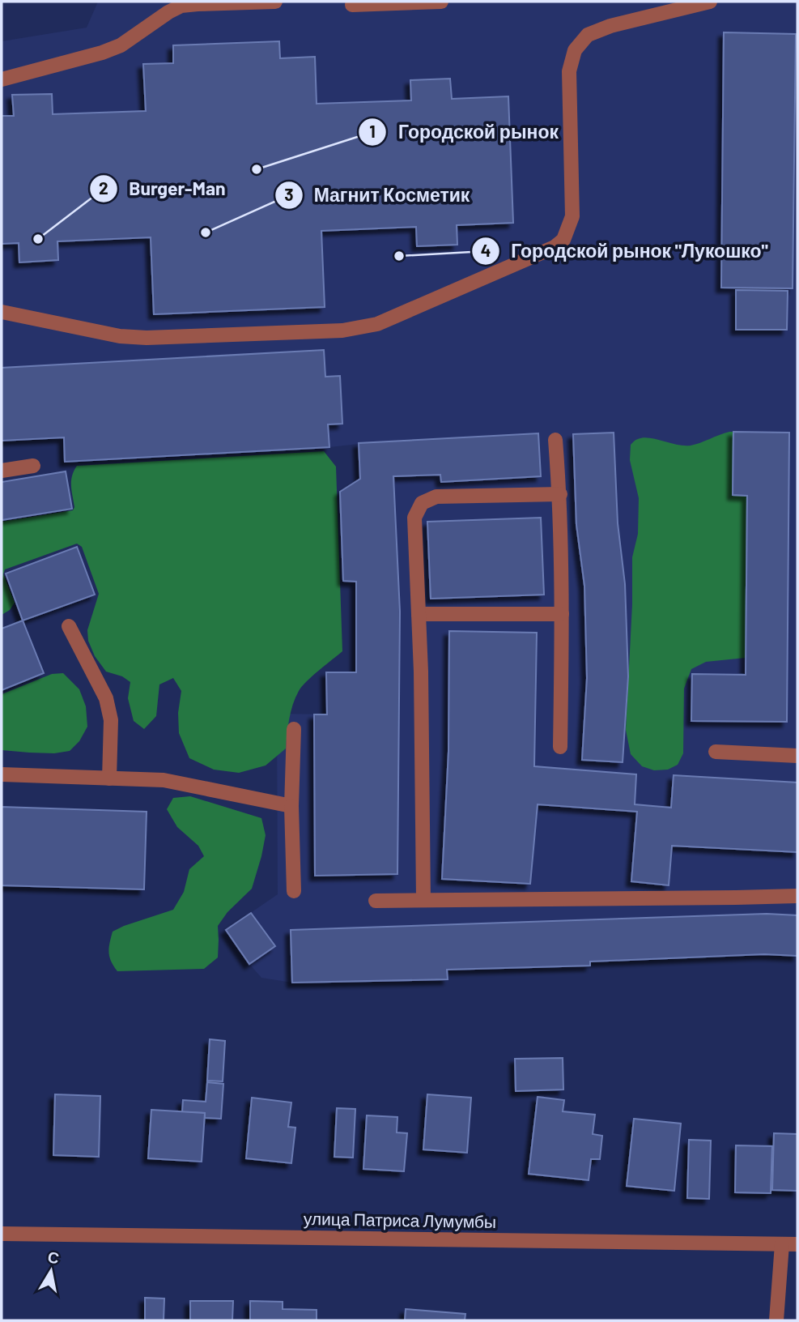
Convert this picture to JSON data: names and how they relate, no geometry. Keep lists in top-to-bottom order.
{
  "streets": {
    "street": ["улица Патриса Лумумбы"]
  },
  "places": [
    "Городской рынок",
    "Магнит Косметик",
    "Burger-Man",
    "Городской рынок \"Лукошко\""
  ],
  "north": "top"
}
